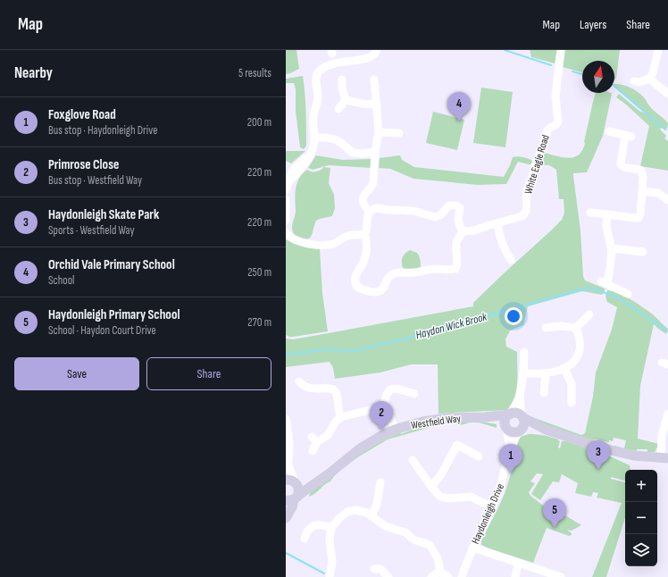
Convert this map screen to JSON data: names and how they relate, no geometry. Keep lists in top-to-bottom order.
{
  "streets": {
    "main road": ["Westfield Way"],
    "street": ["White Eagle Road", "Haydonleigh Drive"]
  },
  "crossings": [
    ["Westfield Way", "Haydonleigh Drive"]
  ],
  "water": ["Haydon Wick Brook"],
  "north": "top",
  "page": {
    "header": "Map",
    "nav": ["Map", "Layers", "Share"],
    "heading": ["Nearby", "5 results"],
    "pins": [
      "4",
      "2",
      "3",
      "1",
      "5"
    ],
    "list": [
      {
        "mark": "1",
        "name": "Foxglove Road",
        "note": "Bus stop · Haydonleigh Drive",
        "value": "200 m"
      },
      {
        "mark": "2",
        "name": "Primrose Close",
        "note": "Bus stop · Westfield Way",
        "value": "220 m"
      },
      {
        "mark": "3",
        "name": "Haydonleigh Skate Park",
        "note": "Sports · Westfield Way",
        "value": "220 m"
      },
      {
        "mark": "4",
        "name": "Orchid Vale Primary School",
        "note": "School",
        "value": "250 m"
      },
      {
        "mark": "5",
        "name": "Haydonleigh Primary School",
        "note": "School · Haydon Court Drive",
        "value": "270 m"
      }
    ],
    "buttons": ["Save", "Share"],
    "map_buttons": ["+", "−"]
  }
}
